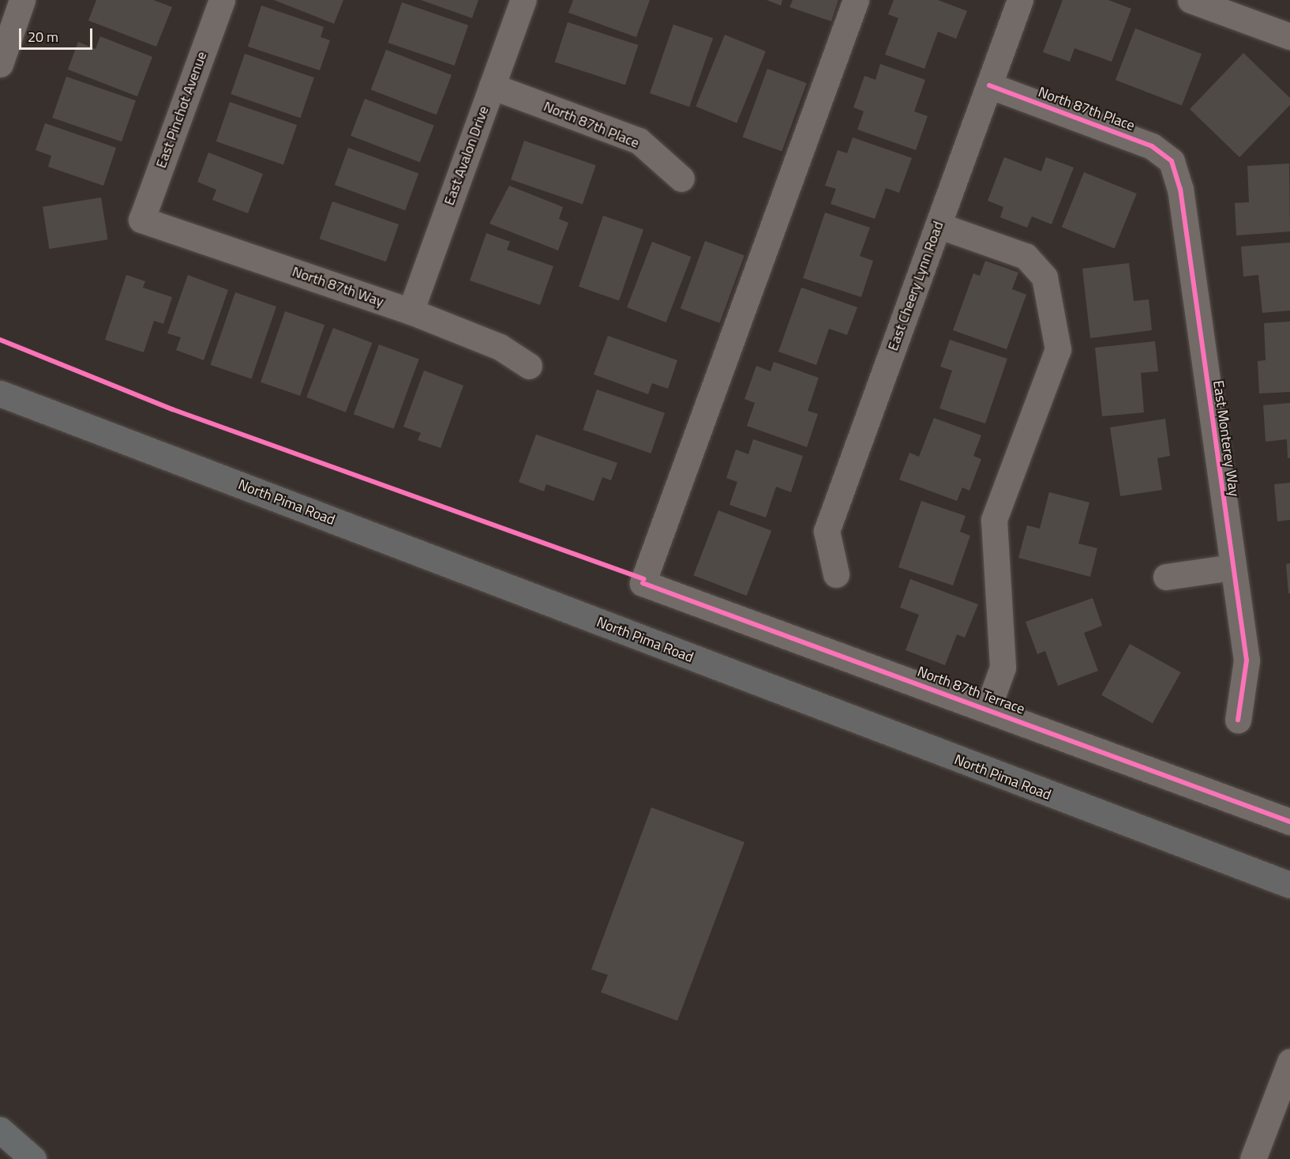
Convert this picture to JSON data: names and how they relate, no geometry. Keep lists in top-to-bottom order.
{
  "streets": {
    "main road": ["North Pima Road"],
    "street": [
      "North 87th Place",
      "East Pinchot Avenue",
      "East Avalon Drive",
      "East Cheery Lynn Road",
      "North 87th Way",
      "East Monterey Way",
      "North 87th Terrace"
    ]
  },
  "crossings": [
    ["North 87th Place", "East Avalon Drive"],
    ["North 87th Place", "East Cheery Lynn Road"],
    ["North 87th Place", "East Monterey Way"],
    ["East Pinchot Avenue", "North 87th Way"],
    ["East Avalon Drive", "North 87th Way"]
  ],
  "scale_bar": "20 m"
}
